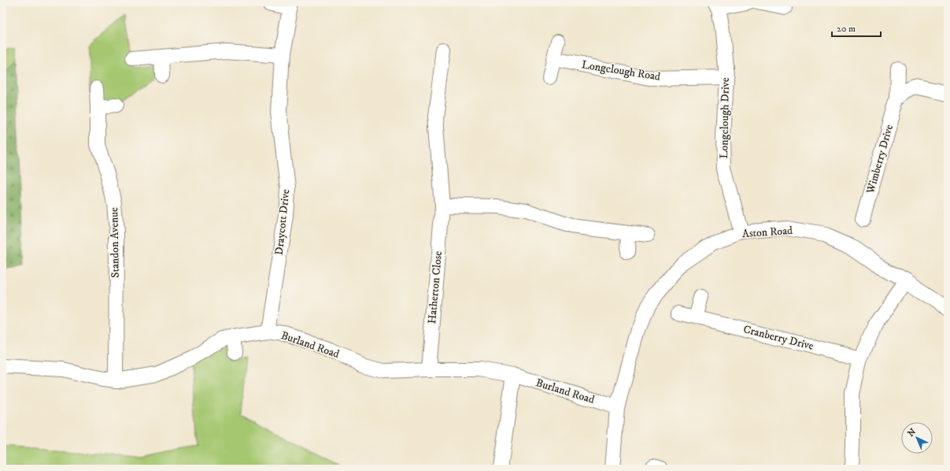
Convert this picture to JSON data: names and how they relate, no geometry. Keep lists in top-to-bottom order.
{
  "streets": {
    "street": [
      "Longclough Road",
      "Longclough Drive",
      "Wimberry Drive",
      "Draycott Drive",
      "Aston Road",
      "Standon Avenue",
      "Hatherton Close",
      "Cranberry Drive",
      "Burland Road"
    ]
  },
  "crossings": [
    ["Longclough Road", "Longclough Drive"],
    ["Longclough Drive", "Aston Road"],
    ["Draycott Drive", "Burland Road"],
    ["Aston Road", "Burland Road"],
    ["Standon Avenue", "Burland Road"],
    ["Hatherton Close", "Burland Road"]
  ],
  "scale_bar": "20 m",
  "north": "top left"
}
